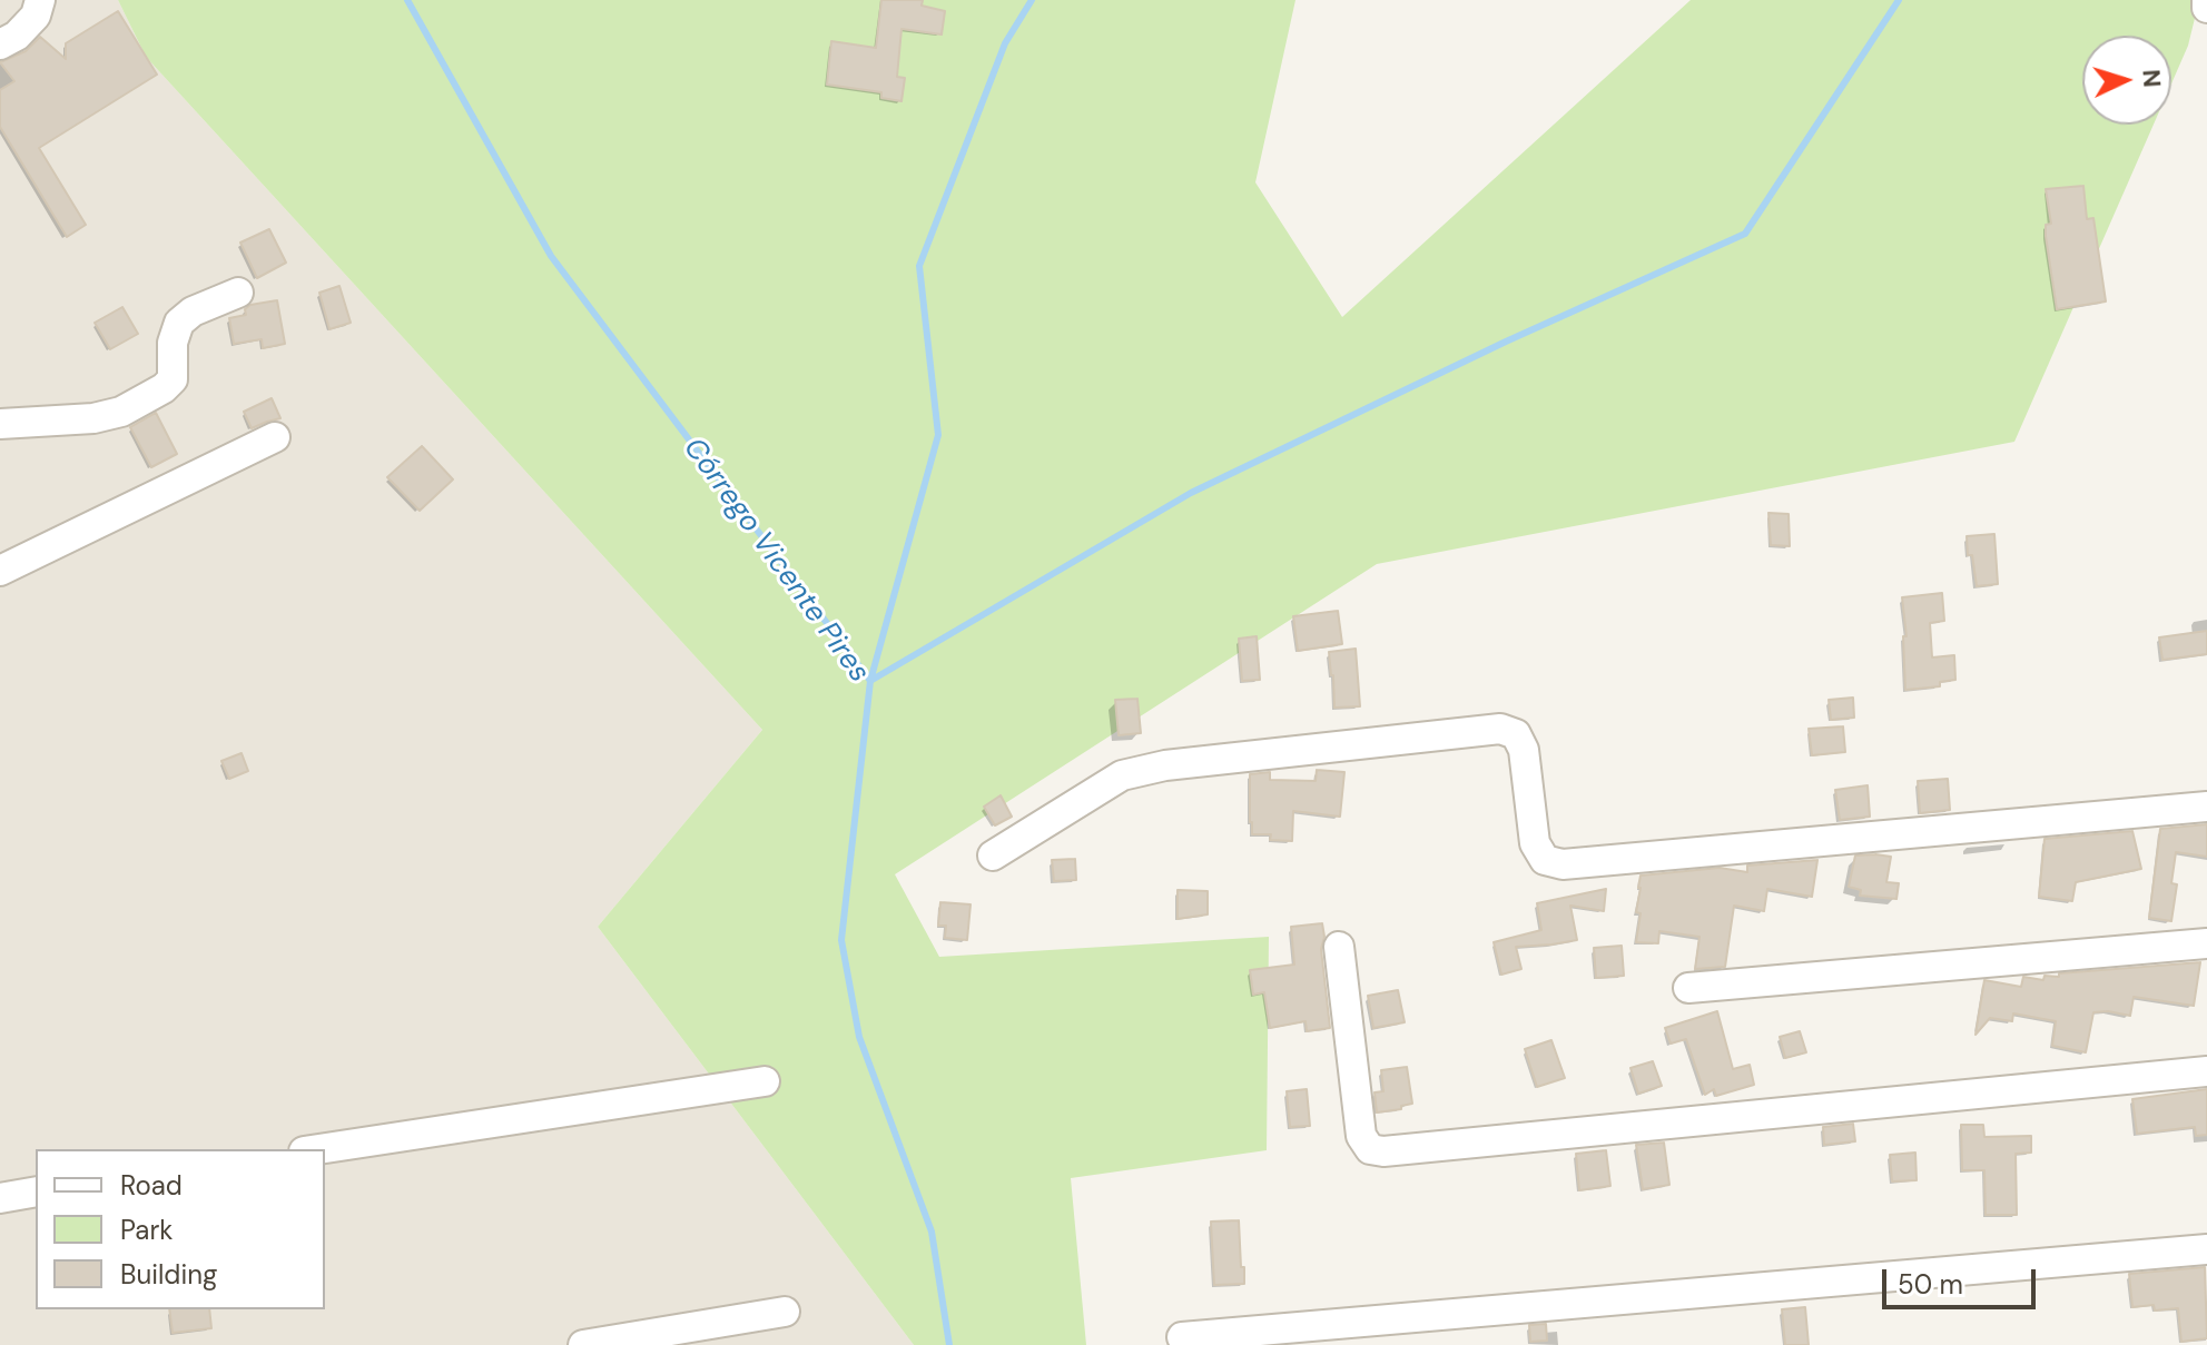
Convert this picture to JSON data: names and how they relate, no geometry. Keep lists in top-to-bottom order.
{
  "water": ["Córrego Vicente Pires"],
  "legend": ["Road", "Park", "Building"],
  "scale_bar": "50 m",
  "north": "right"
}
